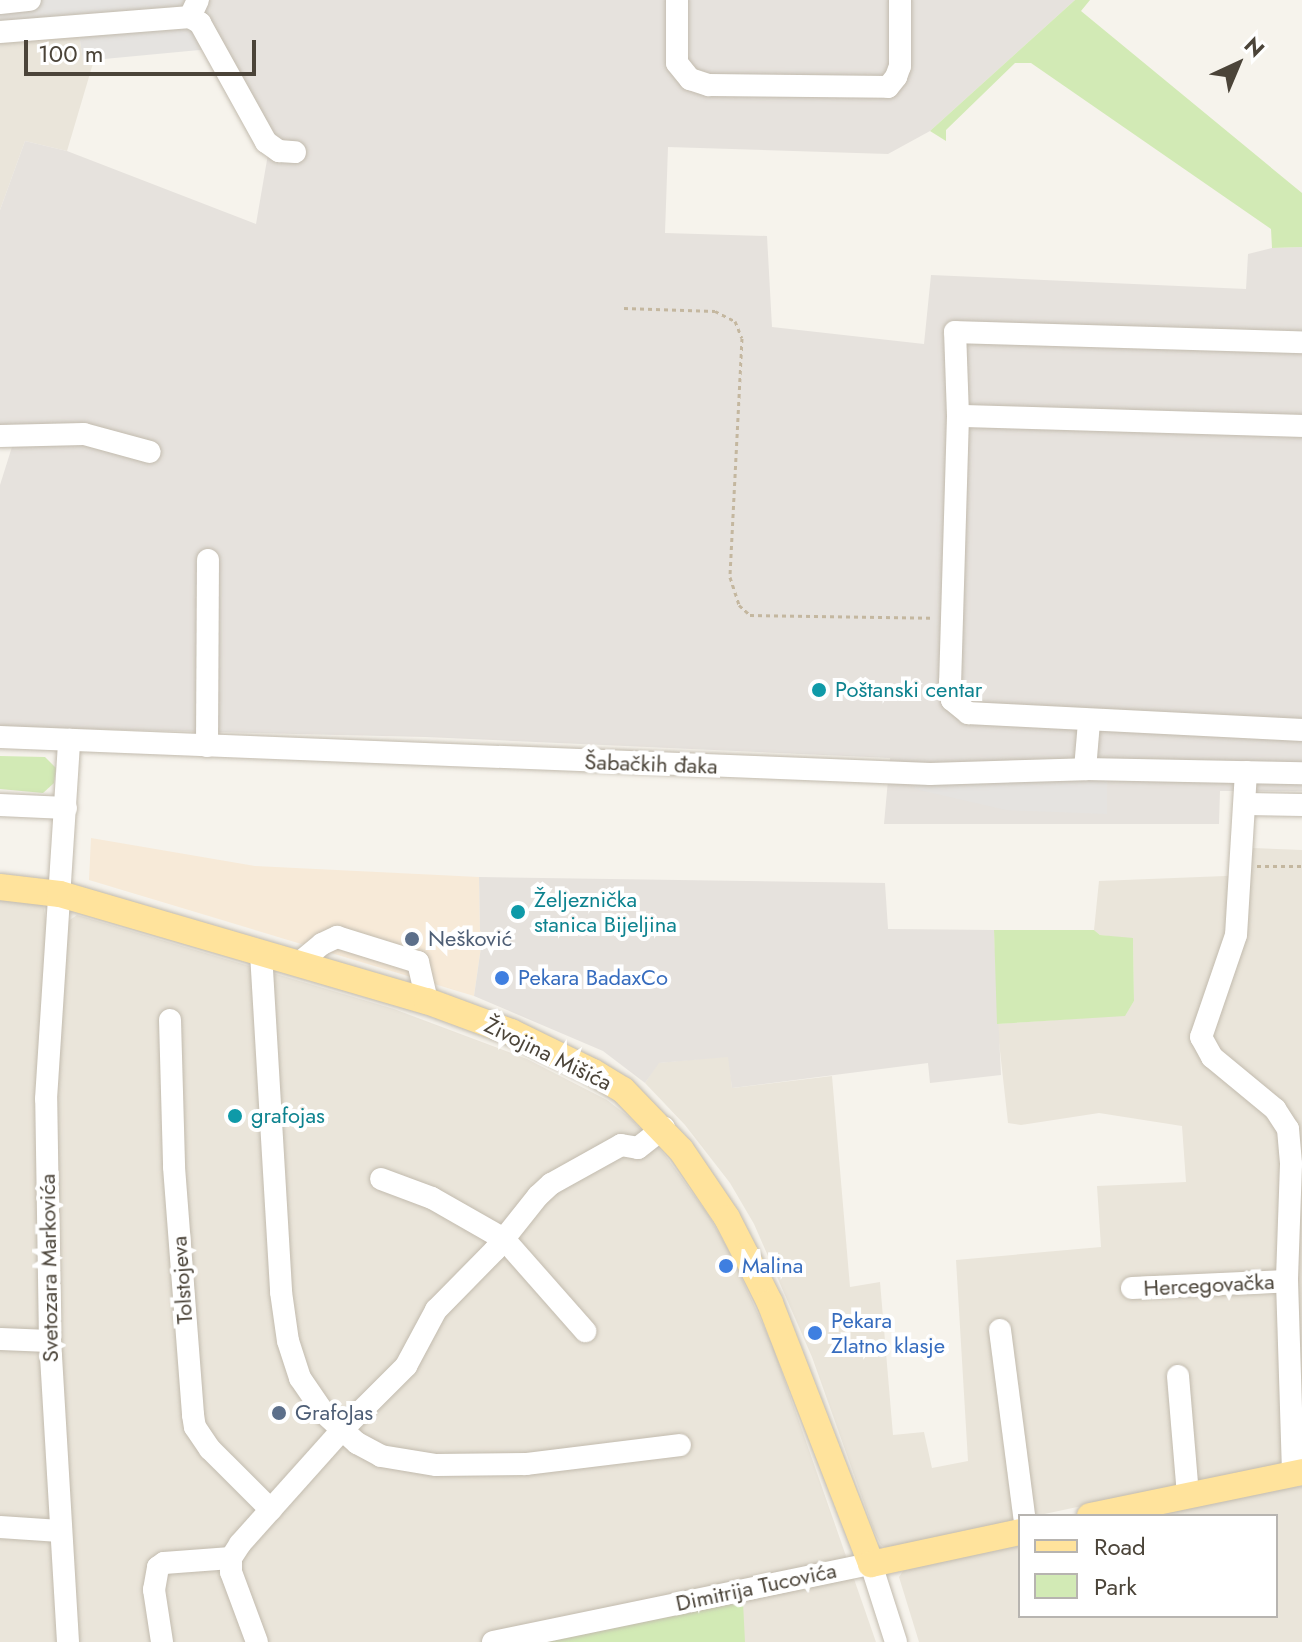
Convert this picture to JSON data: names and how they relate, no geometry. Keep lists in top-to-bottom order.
{
  "streets": {
    "main road": ["Živojina Mišića", "Dimitrija Tucovića"],
    "street": [
      "Šabačkih đaka",
      "Svetozara Markovića",
      "Tolstojeva",
      "Hercegovačka"
    ]
  },
  "crossings": [
    ["Šabačkih đaka", "Svetozara Markovića"],
    ["Šabačkih đaka", "Hercegovačka"],
    ["Živojina Mišića", "Svetozara Markovića"],
    ["Živojina Mišića", "Dimitrija Tucovića"]
  ],
  "places": [
    "Poštanski centar",
    "Željeznička stanica Bijeljina",
    "Nešković",
    "Pekara BadaxCo",
    "grafojas",
    "Malina",
    "Pekara Zlatno klasje",
    "GrafoJas"
  ],
  "legend": ["Road", "Park"],
  "scale_bar": "100 m",
  "north": "top right"
}
